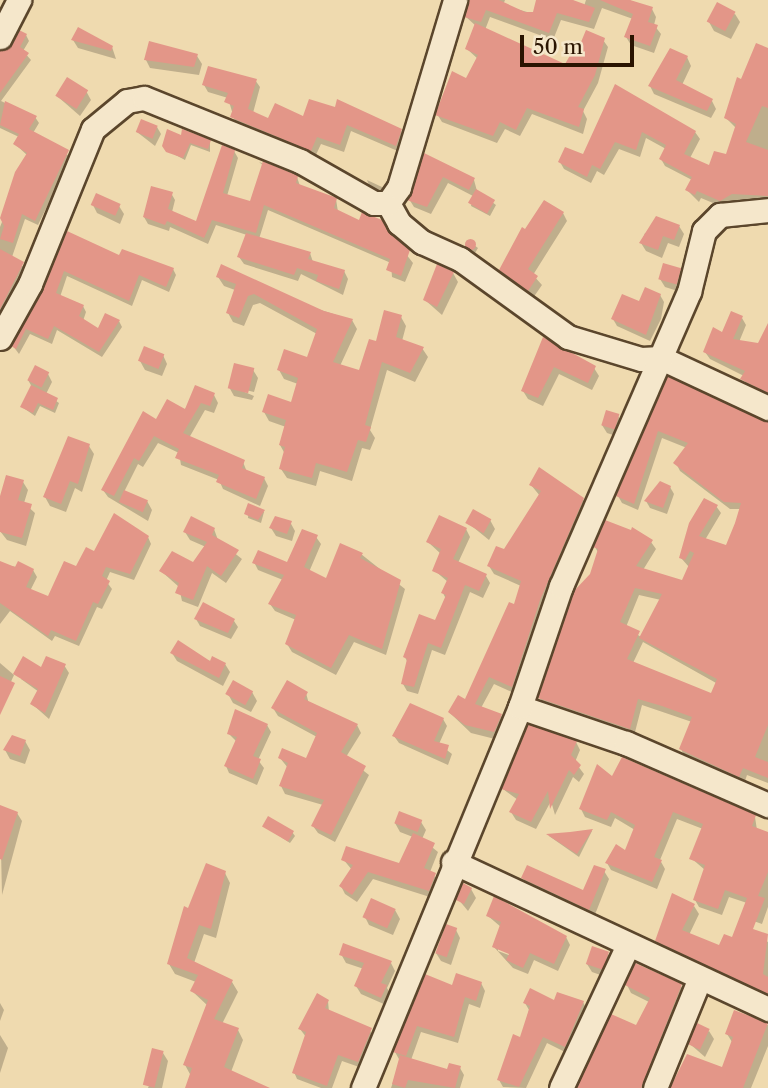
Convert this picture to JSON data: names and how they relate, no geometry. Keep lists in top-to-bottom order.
{
  "scale_bar": "50 m"
}
